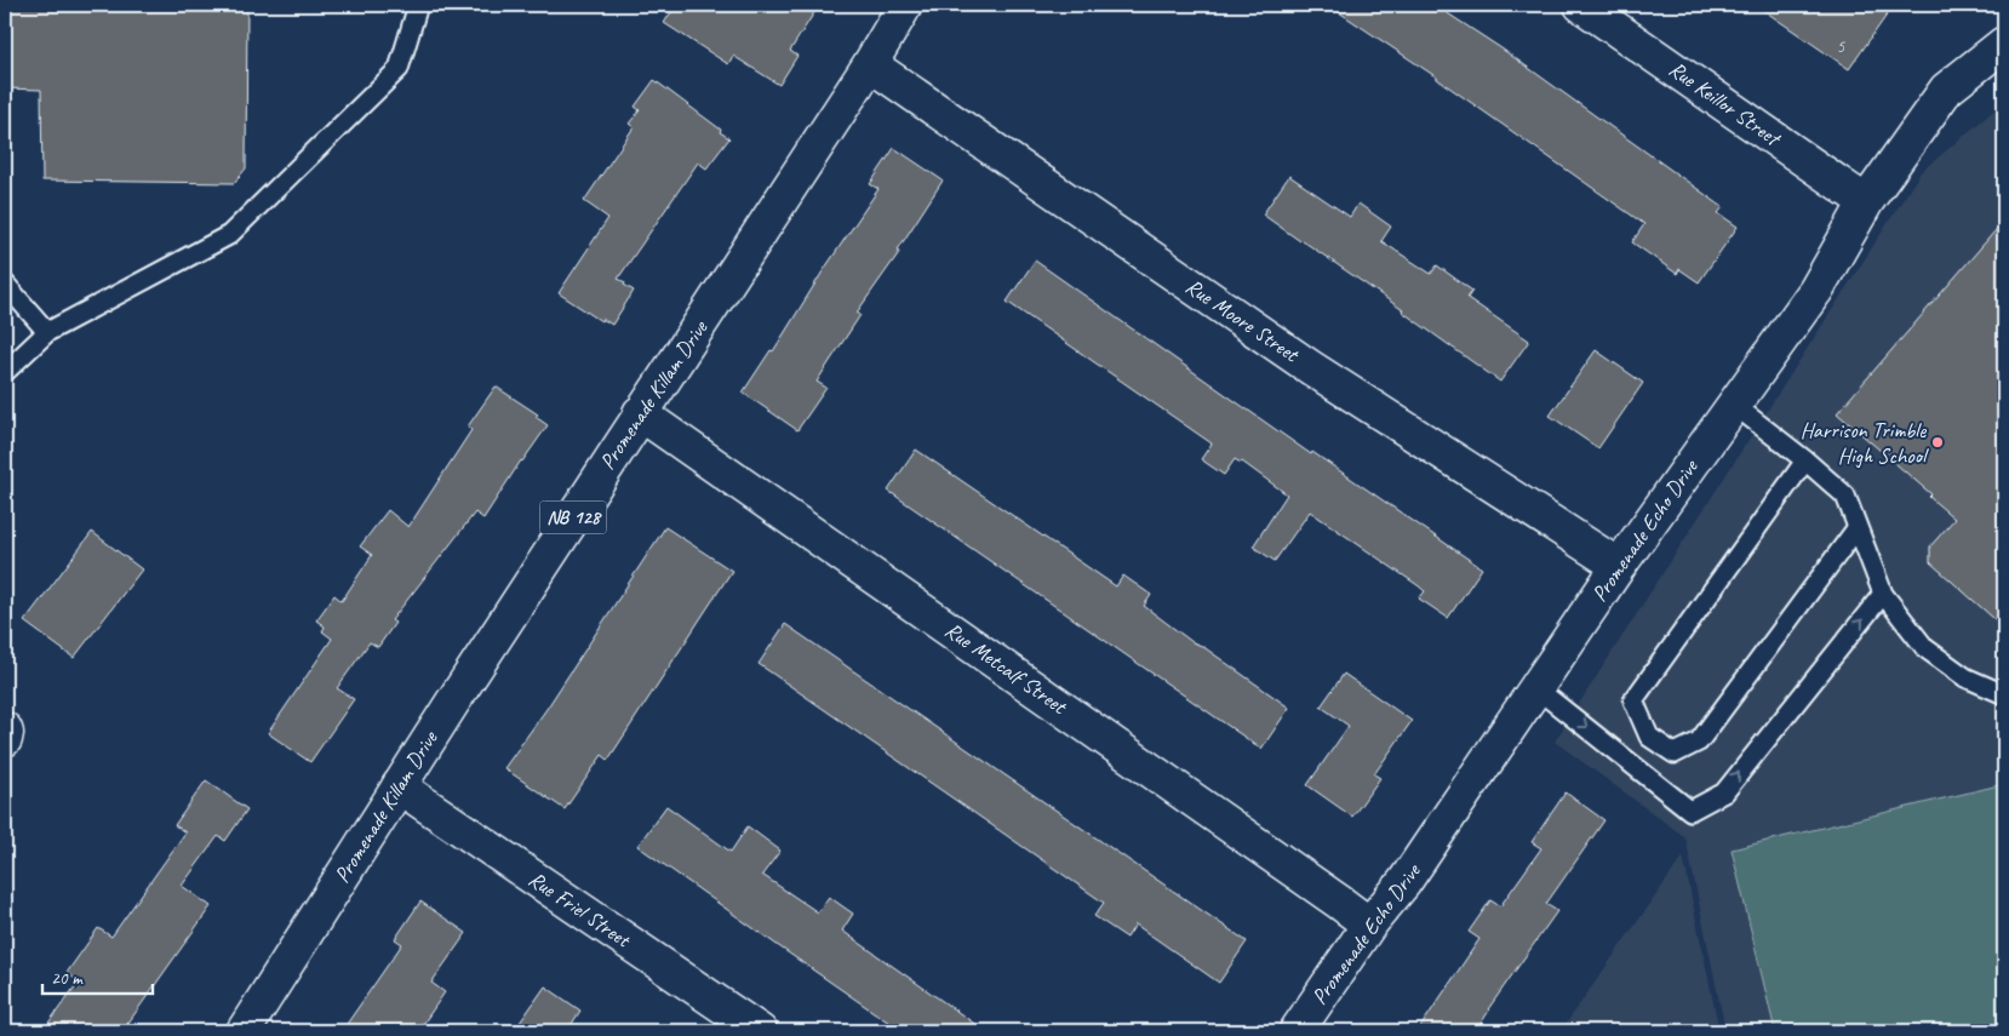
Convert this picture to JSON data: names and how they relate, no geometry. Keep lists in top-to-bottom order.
{
  "streets": {
    "street": [
      "Rue Keillor Street",
      "Rue Moore Street",
      "Promenade Killam Drive",
      "NB 128",
      "Promenade Echo Drive",
      "Rue Metcalf Street",
      "Rue Friel Street"
    ]
  },
  "crossings": [
    ["Rue Keillor Street", "Promenade Echo Drive"],
    ["Rue Moore Street", "Promenade Killam Drive"],
    ["Rue Moore Street", "Promenade Echo Drive"],
    ["Promenade Killam Drive", "Rue Metcalf Street"],
    ["Promenade Killam Drive", "Rue Friel Street"],
    ["Promenade Echo Drive", "Rue Metcalf Street"]
  ],
  "places": ["Harrison Trimble High School"],
  "house_numbers": ["5"],
  "scale_bar": "20 m"
}
